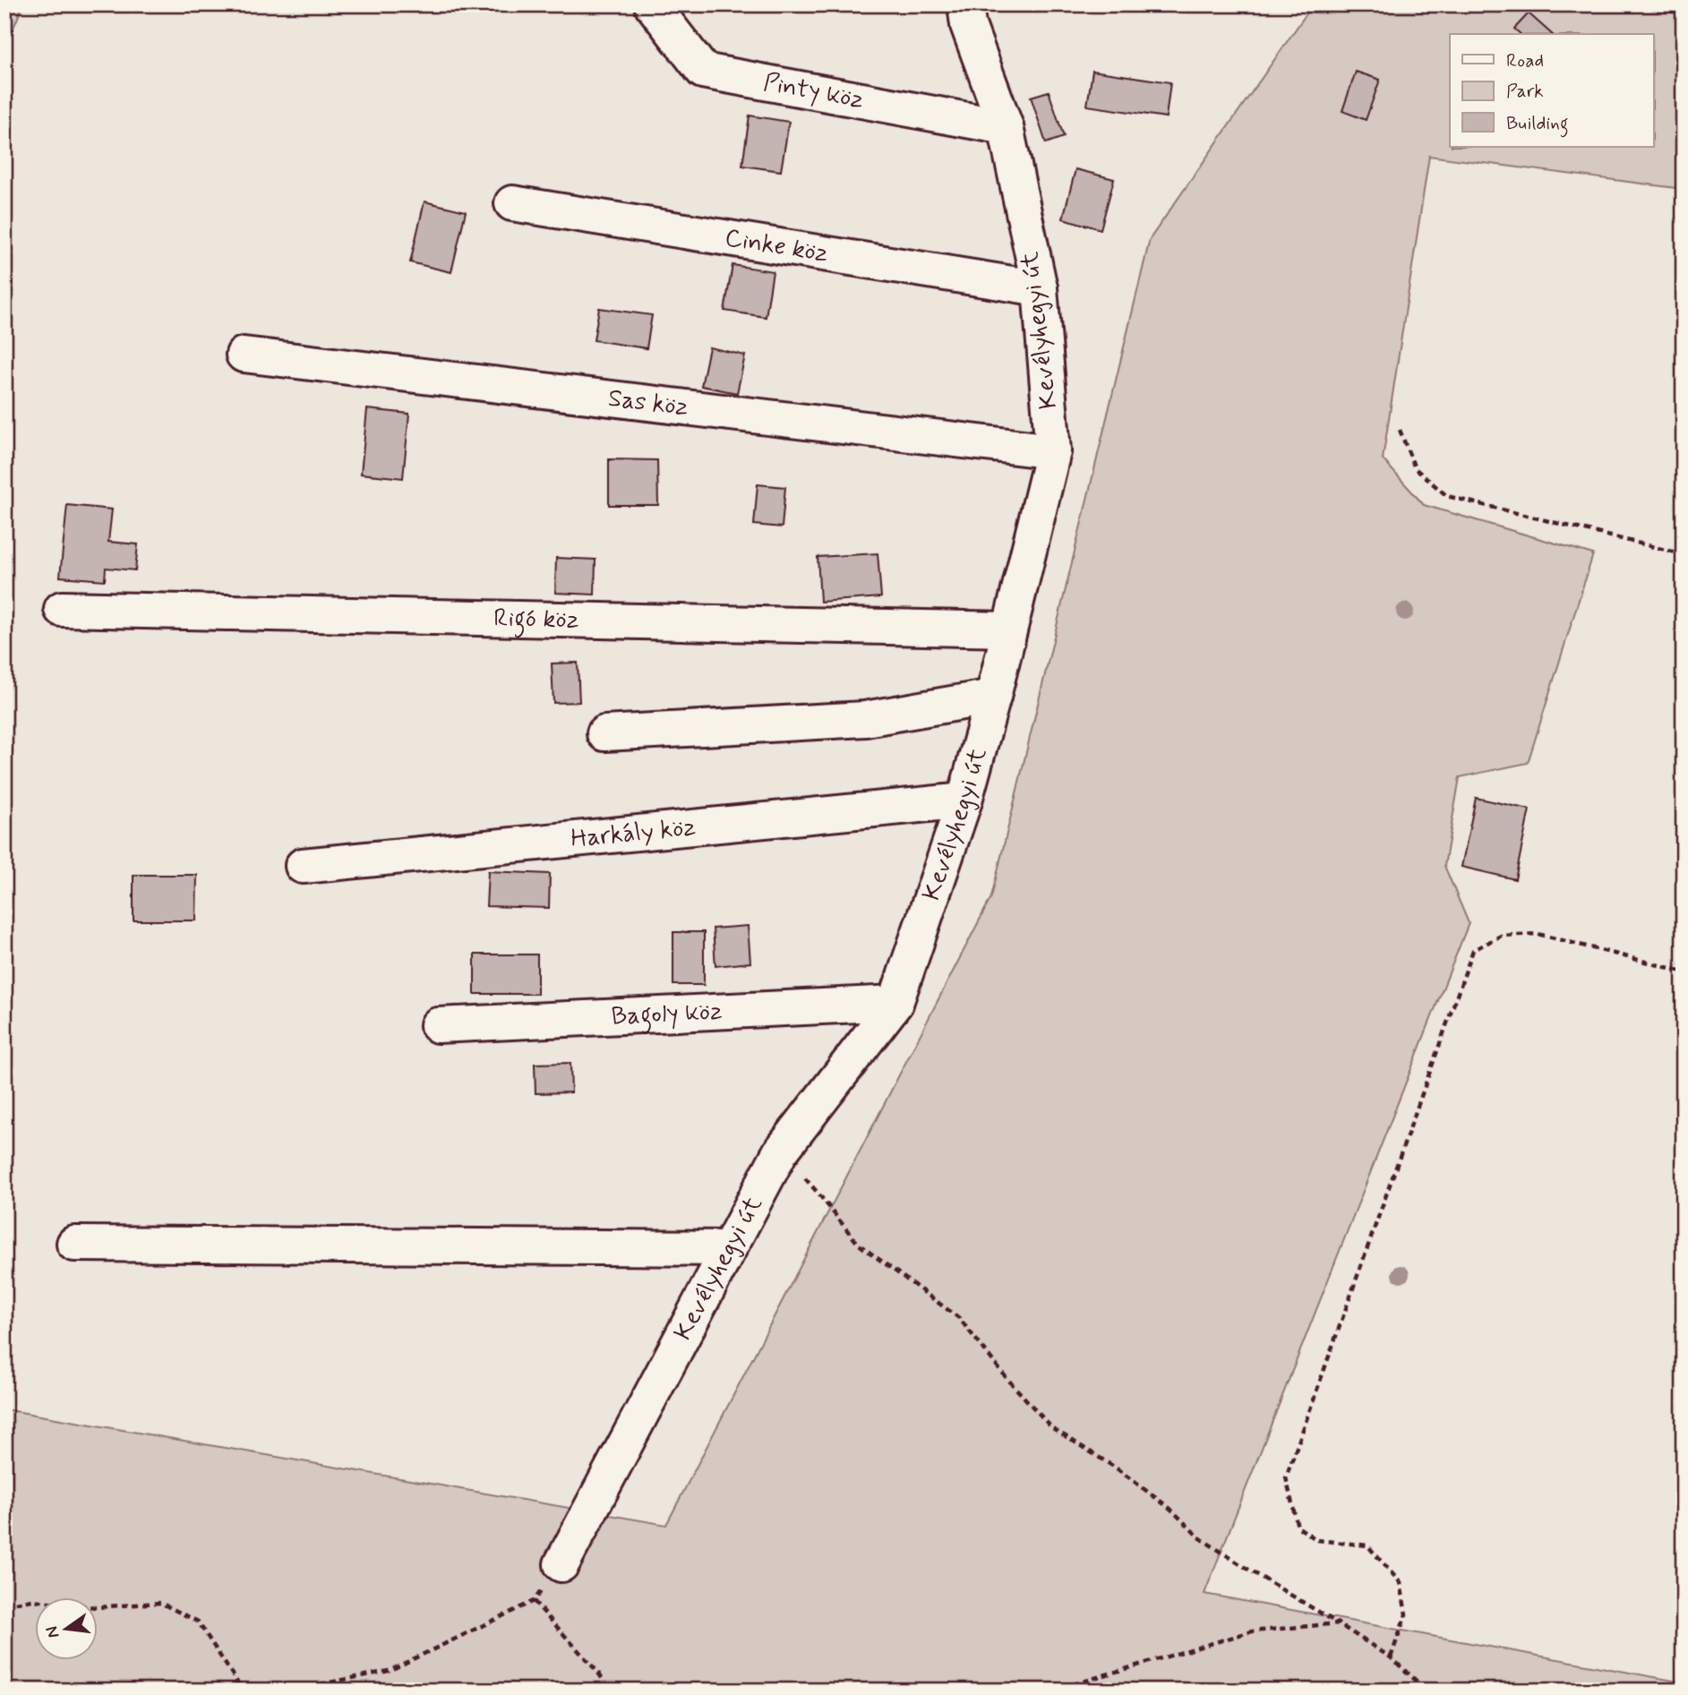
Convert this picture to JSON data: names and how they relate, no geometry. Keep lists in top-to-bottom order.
{
  "streets": {
    "street": [
      "Pinty köz",
      "Cinke köz",
      "Kevélyhegyi út",
      "Sas köz",
      "Rigó köz",
      "Harkály köz",
      "Bagoly köz"
    ]
  },
  "crossings": [
    ["Pinty köz", "Kevélyhegyi út"],
    ["Cinke köz", "Kevélyhegyi út"],
    ["Kevélyhegyi út", "Sas köz"],
    ["Kevélyhegyi út", "Rigó köz"],
    ["Kevélyhegyi út", "Harkály köz"],
    ["Kevélyhegyi út", "Bagoly köz"]
  ],
  "legend": ["Road", "Park", "Building"],
  "north": "left"
}
